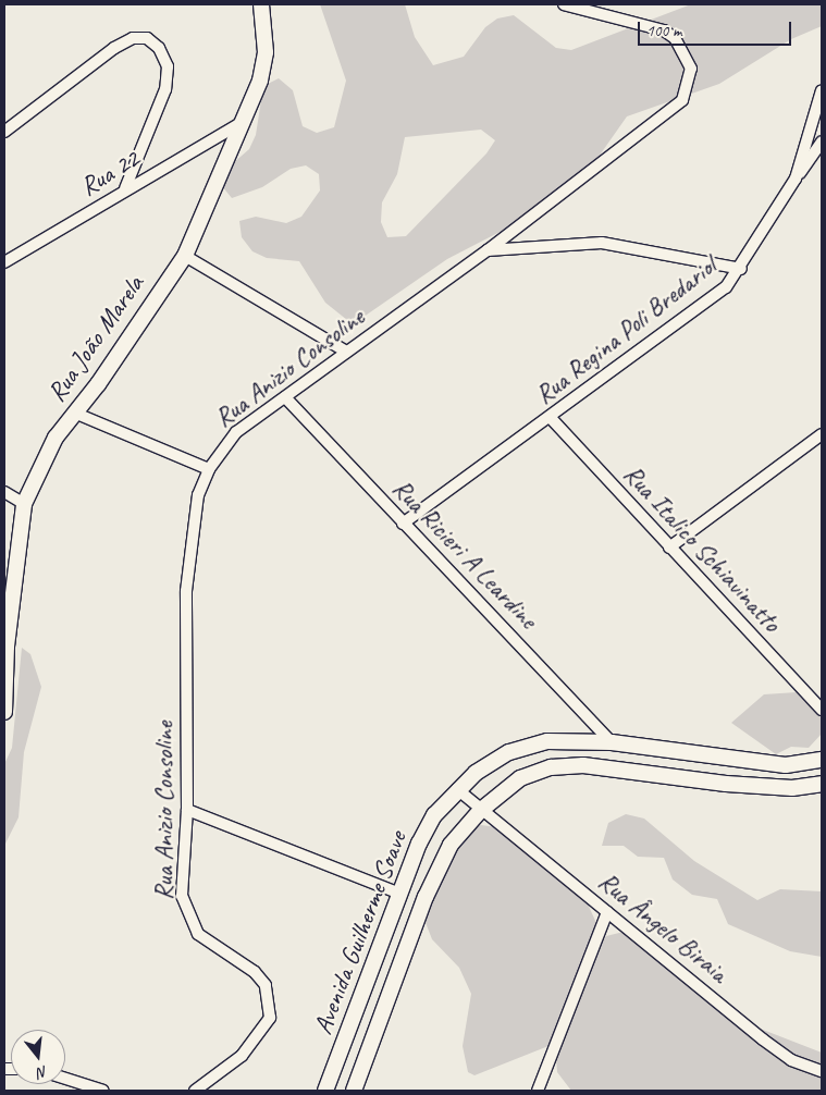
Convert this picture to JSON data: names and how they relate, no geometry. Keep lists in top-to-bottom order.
{
  "streets": {
    "street": [
      "Rua 22",
      "Rua Regina Poli Bredariol",
      "Rua João Marela",
      "Rua Anizio Consoline",
      "Rua Italico Schiavinatto",
      "Rua Ricieri A Leardine",
      "Rua Ângelo Biraia",
      "Avenida Guilherme Soave"
    ]
  },
  "crossings": [
    ["Rua 22", "Rua João Marela"],
    ["Rua Regina Poli Bredariol", "Rua Italico Schiavinatto"],
    ["Rua Regina Poli Bredariol", "Rua Ricieri A Leardine"],
    ["Rua Anizio Consoline", "Rua Ricieri A Leardine"],
    ["Rua Ricieri A Leardine", "Avenida Guilherme Soave"],
    ["Rua Ângelo Biraia", "Avenida Guilherme Soave"]
  ],
  "scale_bar": "100 m",
  "north": "bottom"
}
